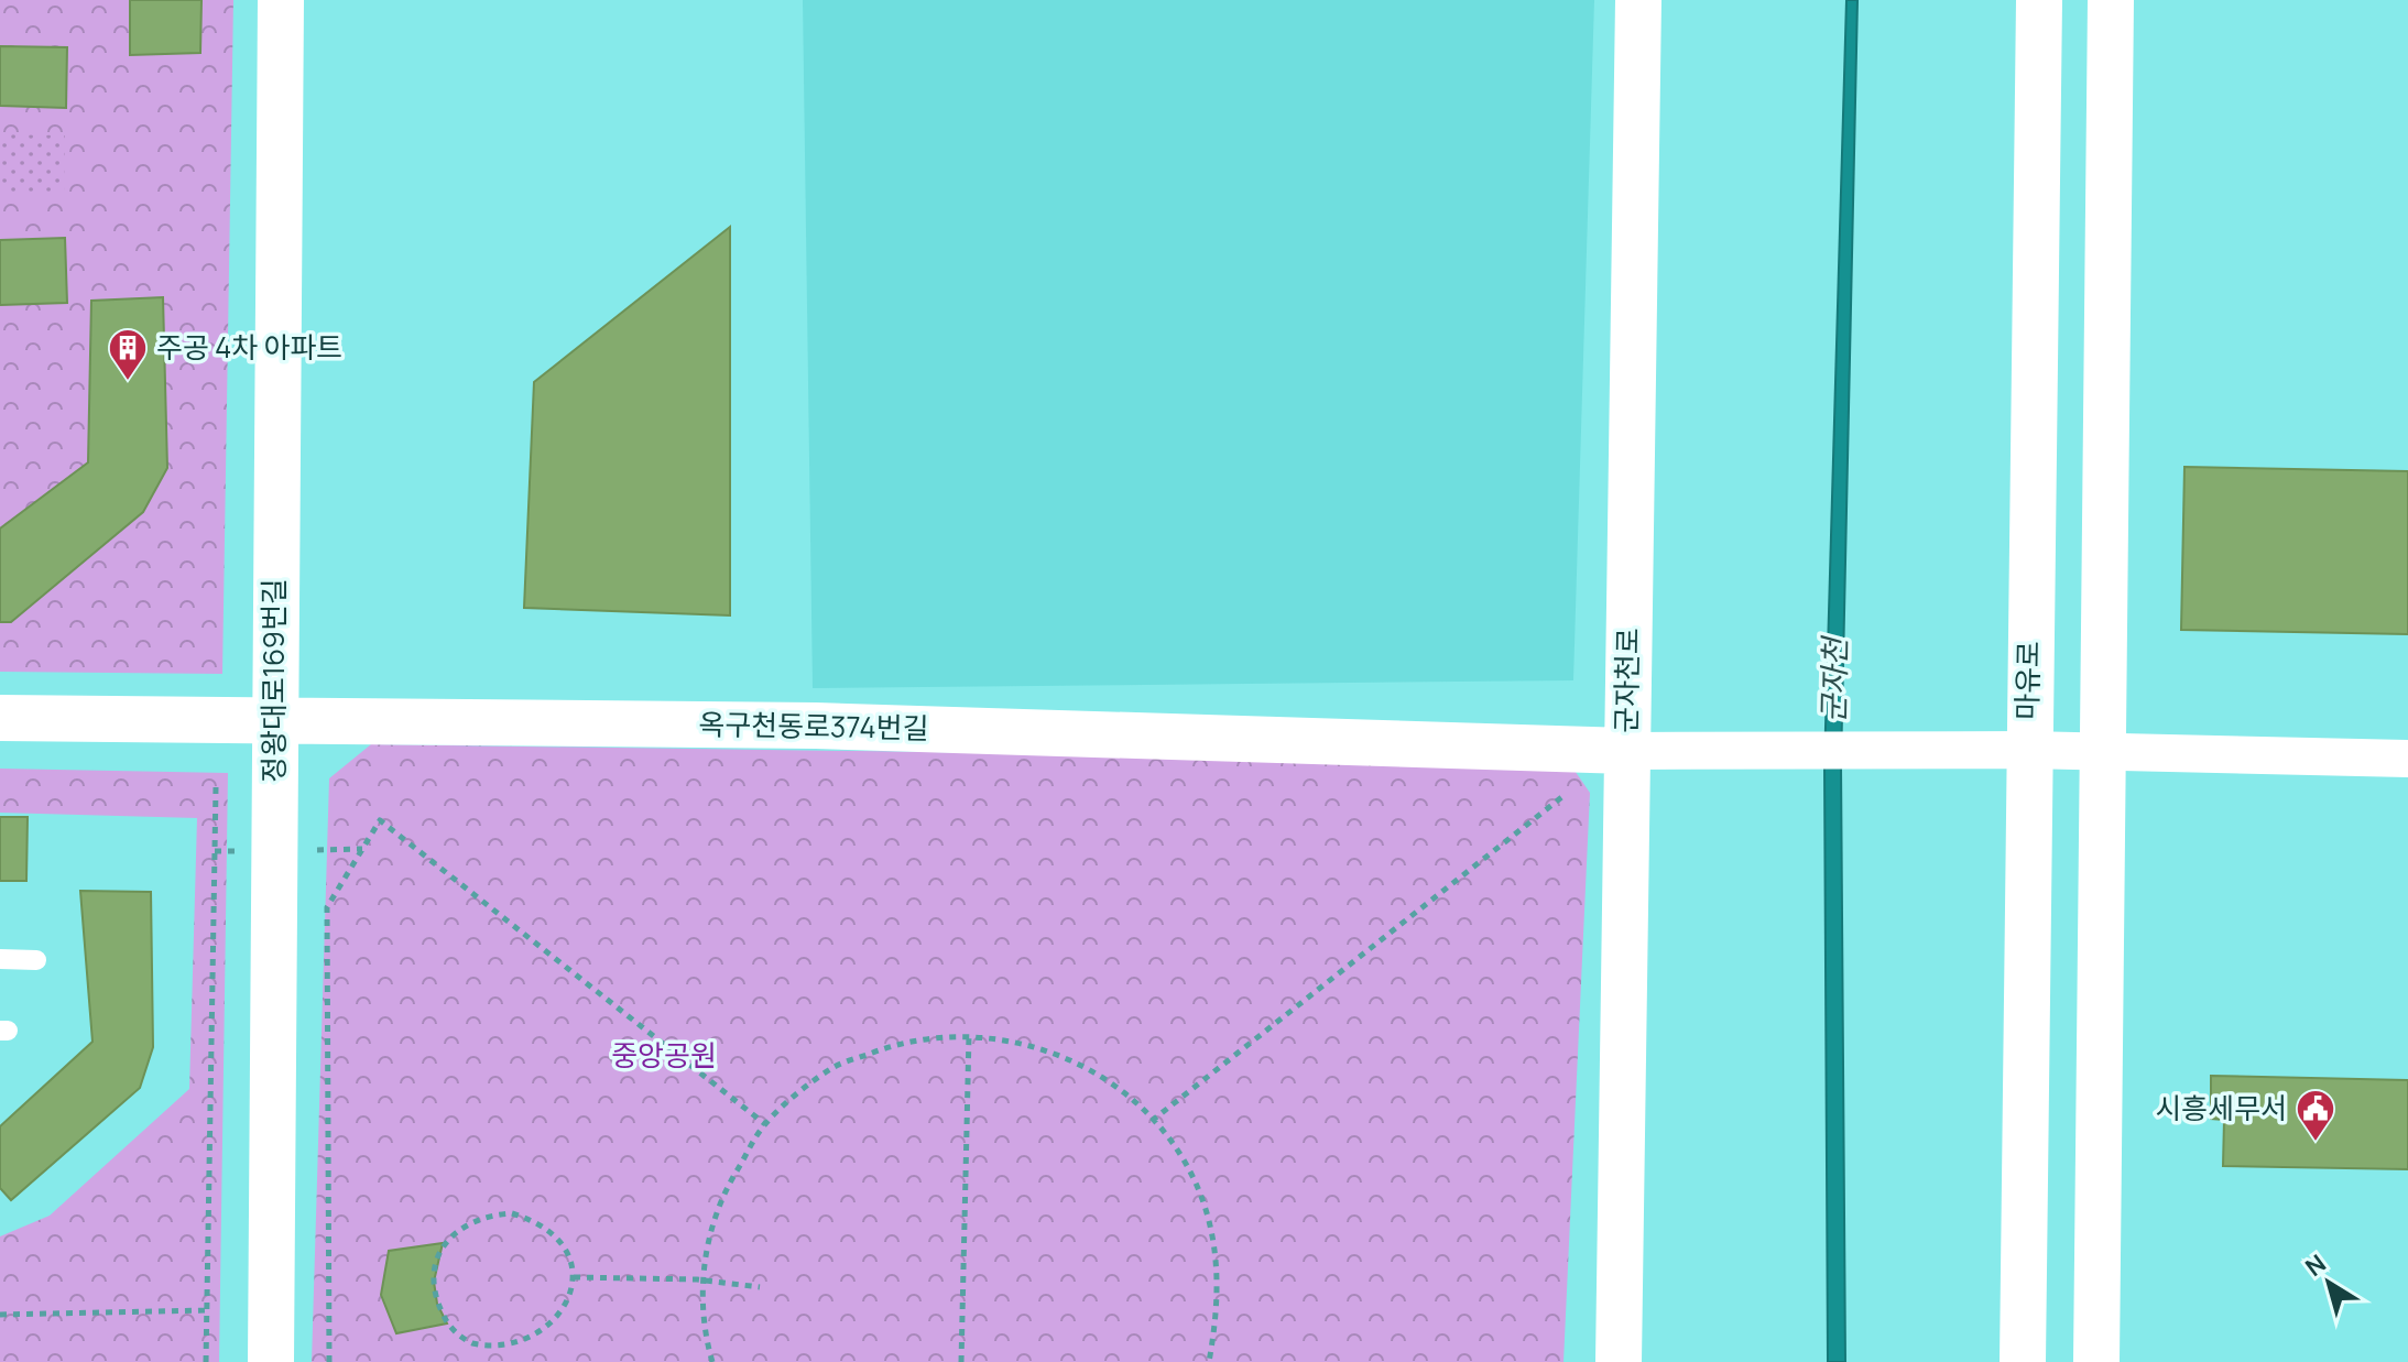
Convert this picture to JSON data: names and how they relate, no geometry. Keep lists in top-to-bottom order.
{
  "streets": {
    "street": [
      "정왕대로169번길",
      "군자천로",
      "마유로",
      "옥구천동로374번길"
    ]
  },
  "crossings": [
    ["정왕대로169번길", "옥구천동로374번길"],
    ["군자천로", "옥구천동로374번길"]
  ],
  "water": ["군자천"],
  "parks": ["중앙공원"],
  "places": {
    "building": ["주공 4차 아파트"],
    "public building": ["시흥세무서"]
  },
  "north": "top left"
}
